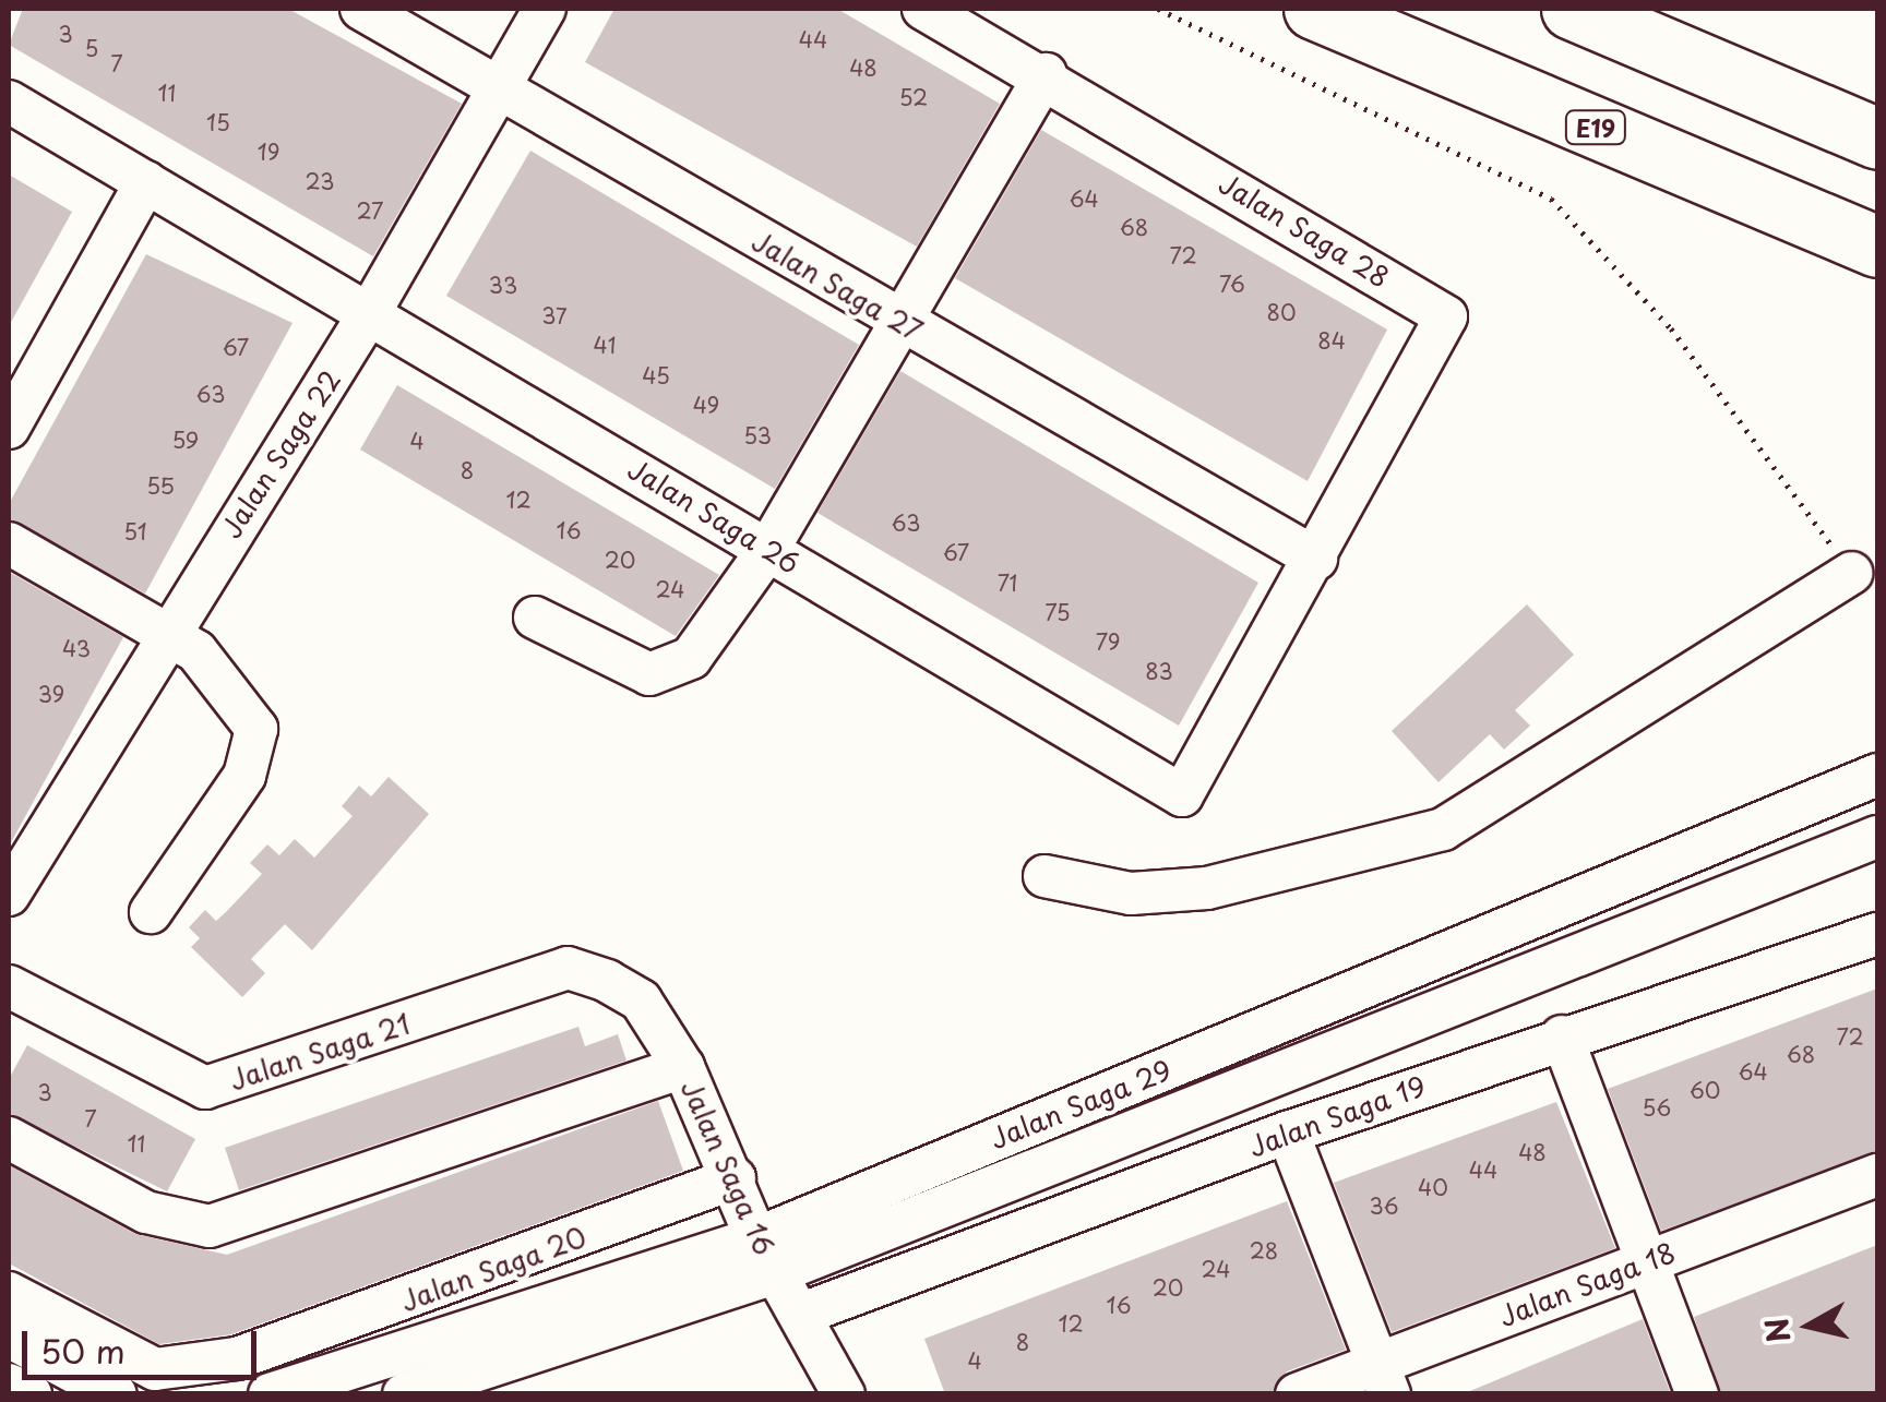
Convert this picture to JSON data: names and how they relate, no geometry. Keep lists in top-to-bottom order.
{
  "streets": {
    "highway": ["E19"],
    "street": [
      "Jalan Saga 28",
      "Jalan Saga 27",
      "Jalan Saga 22",
      "Jalan Saga 26",
      "Jalan Saga 21",
      "Jalan Saga 29",
      "Jalan Saga 19",
      "Jalan Saga 16",
      "Jalan Saga 20",
      "Jalan Saga 18"
    ]
  },
  "crossings": [
    ["Jalan Saga 28", "Jalan Saga 27"],
    ["Jalan Saga 28", "Jalan Saga 26"],
    ["Jalan Saga 27", "Jalan Saga 22"],
    ["Jalan Saga 27", "Jalan Saga 26"],
    ["Jalan Saga 22", "Jalan Saga 26"],
    ["Jalan Saga 21", "Jalan Saga 16"],
    ["Jalan Saga 29", "Jalan Saga 16"],
    ["Jalan Saga 19", "Jalan Saga 16"],
    ["Jalan Saga 16", "Jalan Saga 20"]
  ],
  "house_numbers": [
    "3",
    "44",
    "5",
    "7",
    "48",
    "11",
    "52",
    "15",
    "19",
    "23",
    "64",
    "27",
    "68",
    "72",
    "76",
    "33",
    "80",
    "37",
    "84",
    "41",
    "67",
    "45",
    "63",
    "49",
    "53",
    "59",
    "4",
    "8",
    "55",
    "12",
    "63",
    "16",
    "51",
    "67",
    "20",
    "71",
    "24",
    "75",
    "79",
    "43",
    "83",
    "39",
    "72",
    "68",
    "64",
    "60",
    "3",
    "56",
    "7",
    "11",
    "48",
    "44",
    "40",
    "36",
    "28",
    "24",
    "20",
    "16",
    "12",
    "8",
    "4"
  ],
  "scale_bar": "50 m",
  "north": "left"
}
